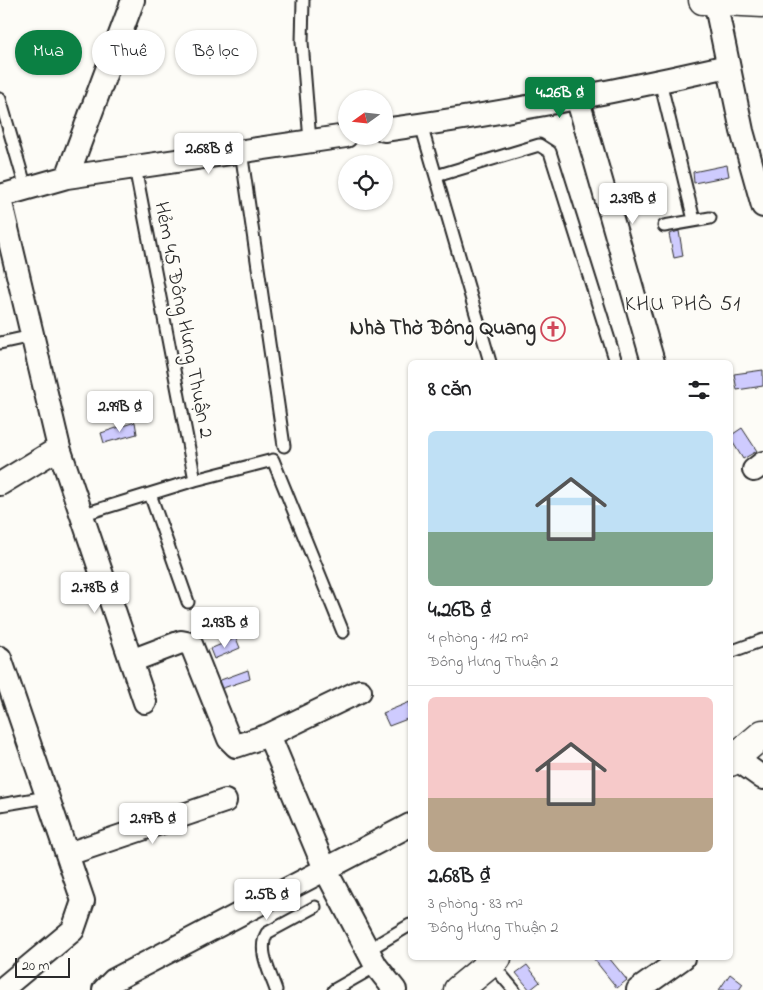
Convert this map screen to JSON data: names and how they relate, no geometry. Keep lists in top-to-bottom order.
{
  "streets": {
    "lane": ["Hẻm 45 Đông Hưng Thuận 2"]
  },
  "districts": ["KHU PHỐ 51"],
  "places": {
    "church": ["Nhà Thờ Đông Quang"]
  },
  "scale_bar": "20 m",
  "north": "left",
  "page": {
    "chip": ["Mua", "Thuê", "Bộ lọc"],
    "price": [
      "4.26B ₫",
      "2.68B ₫",
      "2.39B ₫",
      "2.99B ₫",
      "2.78B ₫",
      "2.93B ₫",
      "2.97B ₫",
      "2.5B ₫"
    ],
    "heading": "8 căn",
    "list": [
      {
        "name": "4.26B ₫",
        "note": "4 phòng · 112 m² · Đông Hưng Thuận 2"
      },
      {
        "name": "2.68B ₫",
        "note": "3 phòng · 83 m² · Đông Hưng Thuận 2"
      }
    ],
    "scale": "20 m"
  }
}
